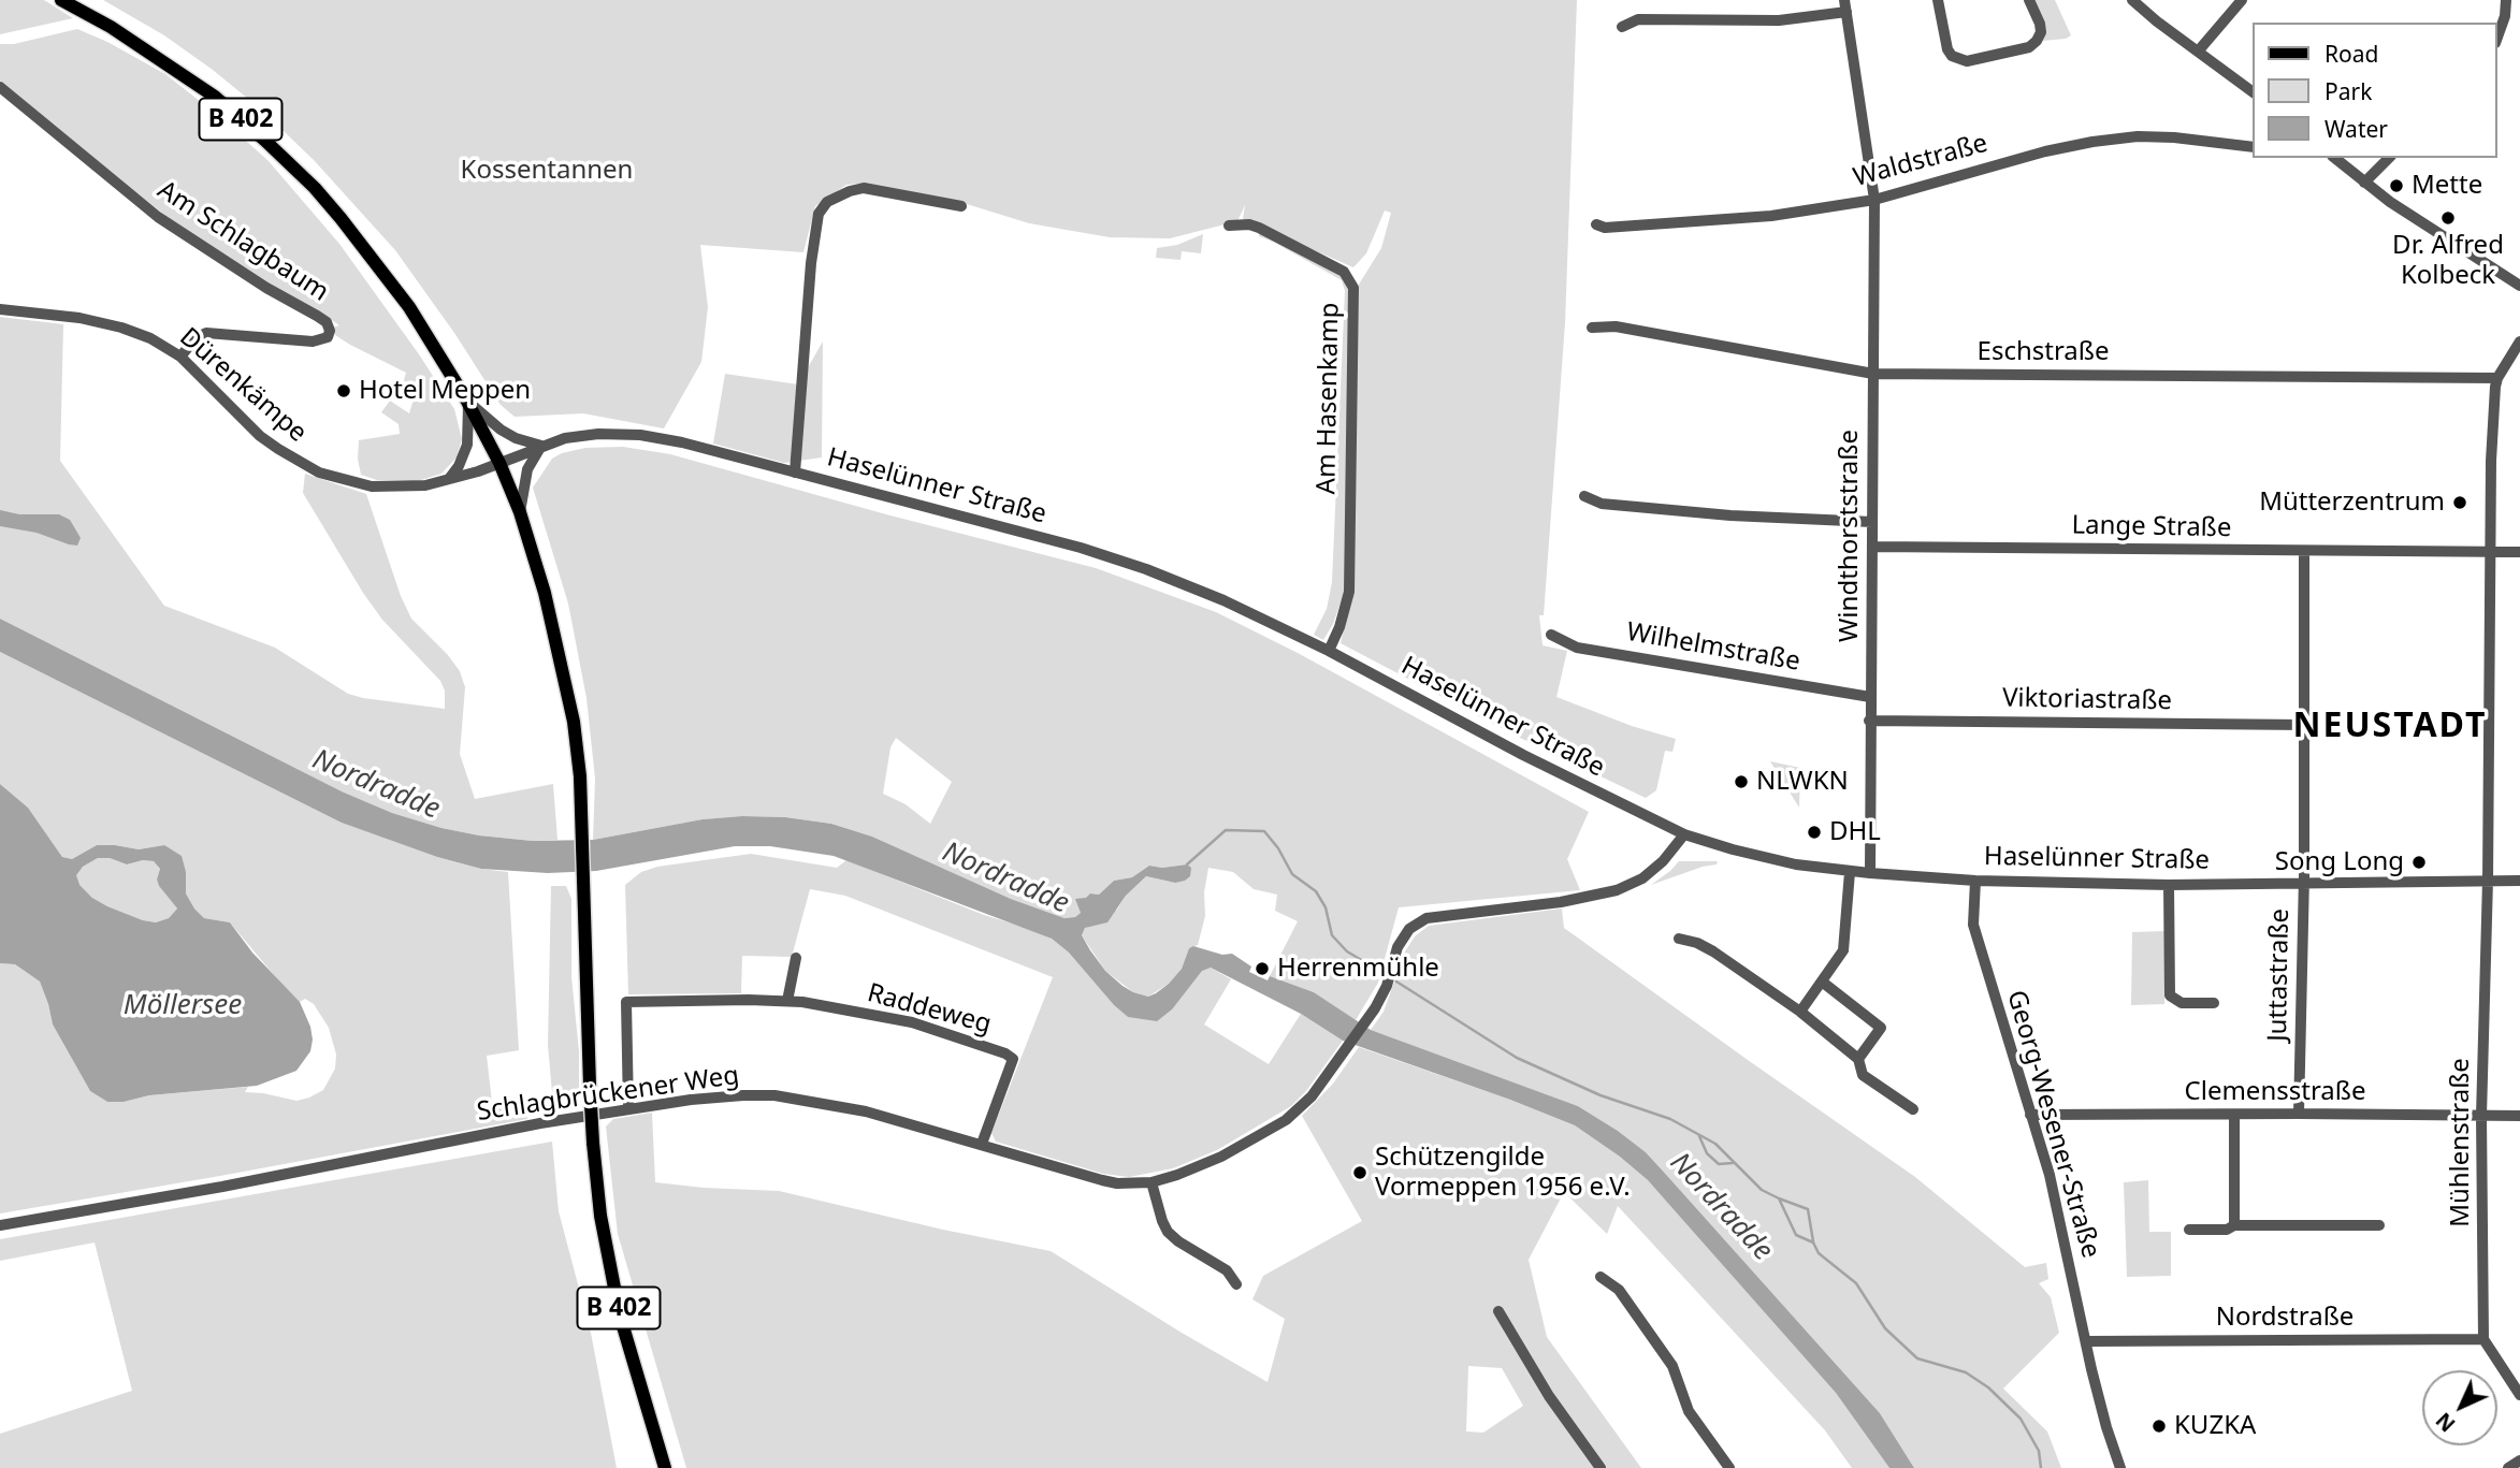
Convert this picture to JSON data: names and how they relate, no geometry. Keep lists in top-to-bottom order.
{
  "streets": {
    "main road": ["B 402"],
    "street": [
      "Waldstraße",
      "Am Schlagbaum",
      "Eschstraße",
      "Dürenkämpe",
      "Am Hasenkamp",
      "Haselünner Straße",
      "Lange Straße",
      "Windthorststraße",
      "Wilhelmstraße",
      "Viktoriastraße",
      "Juttastraße",
      "Raddeweg",
      "Clemensstraße",
      "Schlagbrückener Weg",
      "Georg-Wesener-Straße",
      "Mühlenstraße",
      "Nordstraße"
    ]
  },
  "crossings": [
    ["B 402", "Dürenkämpe"],
    ["B 402", "Haselünner Straße"],
    ["Waldstraße", "Windthorststraße"],
    ["Am Schlagbaum", "Dürenkämpe"],
    ["Eschstraße", "Windthorststraße"],
    ["Eschstraße", "Mühlenstraße"],
    ["Dürenkämpe", "Haselünner Straße"],
    ["Am Hasenkamp", "Haselünner Straße"],
    ["Haselünner Straße", "Windthorststraße"],
    ["Haselünner Straße", "Juttastraße"],
    ["Haselünner Straße", "Schlagbrückener Weg"],
    ["Haselünner Straße", "Georg-Wesener-Straße"],
    ["Haselünner Straße", "Mühlenstraße"],
    ["Lange Straße", "Windthorststraße"],
    ["Lange Straße", "Juttastraße"],
    ["Lange Straße", "Mühlenstraße"],
    ["Windthorststraße", "Wilhelmstraße"],
    ["Windthorststraße", "Viktoriastraße"],
    ["Viktoriastraße", "Juttastraße"],
    ["Juttastraße", "Clemensstraße"],
    ["Raddeweg", "Schlagbrückener Weg"],
    ["Clemensstraße", "Georg-Wesener-Straße"],
    ["Clemensstraße", "Mühlenstraße"],
    ["Georg-Wesener-Straße", "Nordstraße"],
    ["Mühlenstraße", "Nordstraße"]
  ],
  "districts": ["NEUSTADT"],
  "water": ["Nordradde", "Möllersee"],
  "parks": ["Kossentannen"],
  "places": [
    "Mette",
    "Dr. Alfred Kolbeck",
    "Hotel Meppen",
    "Mütterzentrum",
    "NLWKN",
    "DHL",
    "Song Long",
    "Herrenmühle",
    "Schützengilde Vormeppen 1956 e.V.",
    "KUZKA"
  ],
  "legend": ["Road", "Park", "Water"],
  "north": "bottom left"
}
